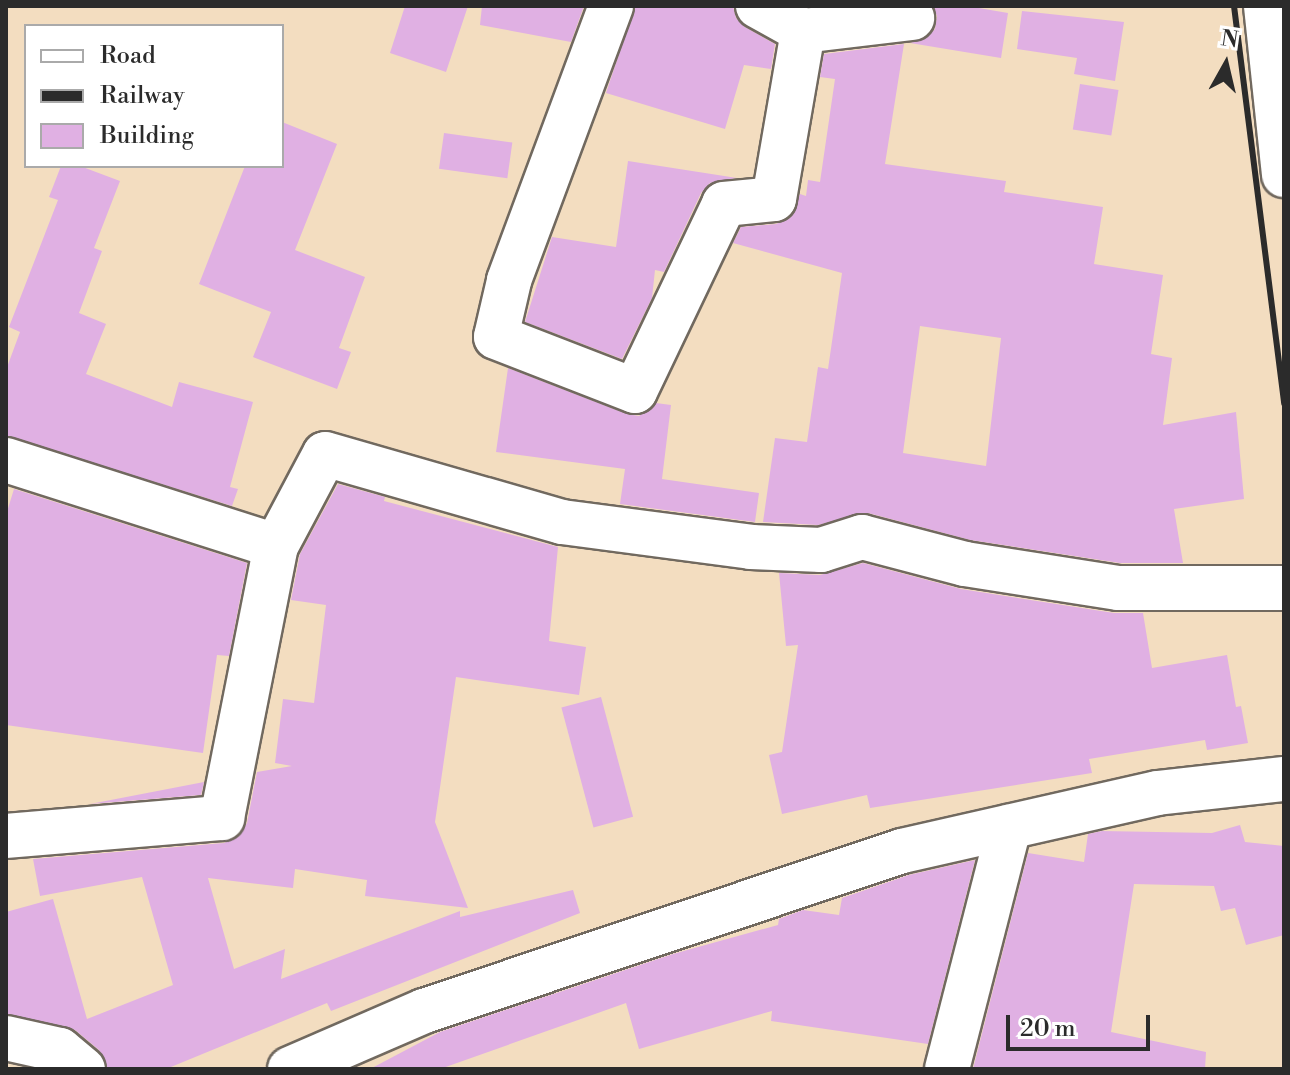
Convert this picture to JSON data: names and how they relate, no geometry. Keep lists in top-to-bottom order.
{
  "legend": ["Road", "Railway", "Building"],
  "scale_bar": "20 m",
  "north": "top"
}
